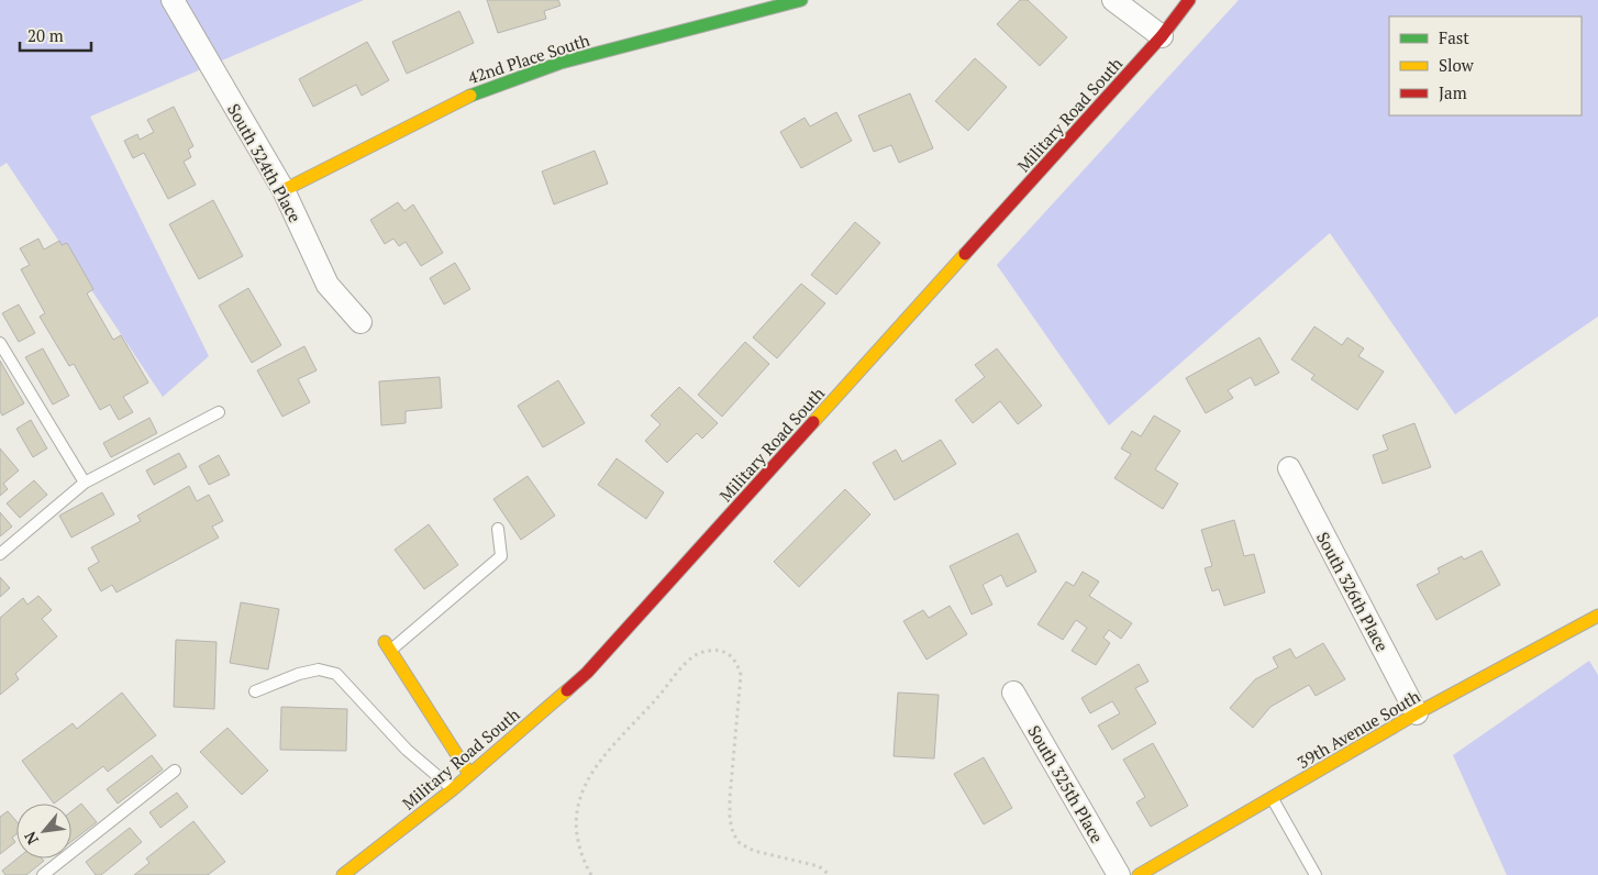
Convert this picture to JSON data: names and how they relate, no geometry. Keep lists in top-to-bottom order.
{
  "streets": {
    "street": [
      "42nd Place South",
      "Military Road South",
      "South 324th Place",
      "South 326th Place",
      "39th Avenue South",
      "South 325th Place"
    ]
  },
  "crossings": [
    ["42nd Place South", "South 324th Place"],
    ["South 326th Place", "39th Avenue South"]
  ],
  "legend": ["Fast", "Slow", "Jam"],
  "scale_bar": "20 m",
  "north": "bottom left"
}
